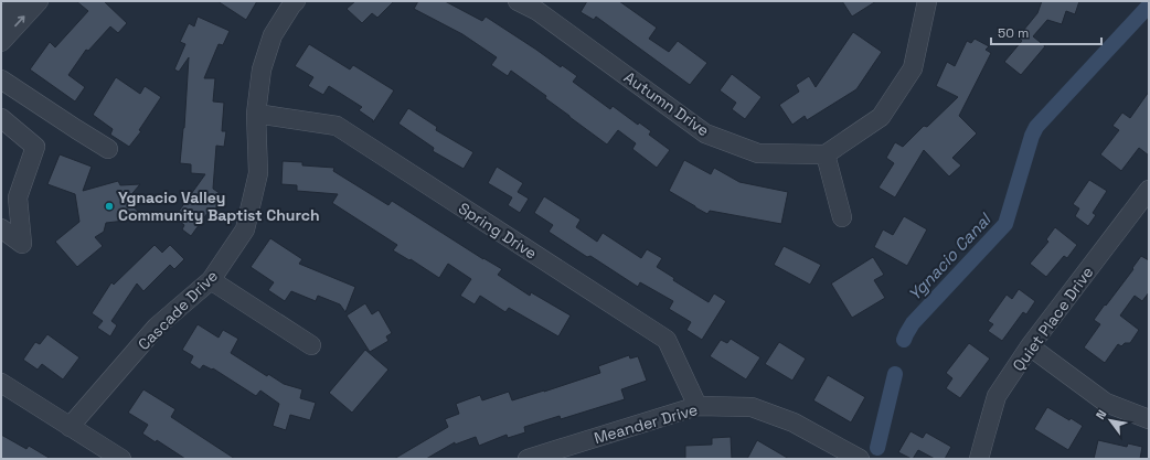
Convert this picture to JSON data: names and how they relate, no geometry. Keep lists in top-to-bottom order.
{
  "streets": {
    "street": [
      "Autumn Drive",
      "Spring Drive",
      "Cascade Drive",
      "Quiet Place Drive",
      "Meander Drive"
    ]
  },
  "crossings": [
    ["Spring Drive", "Cascade Drive"],
    ["Spring Drive", "Meander Drive"]
  ],
  "water": ["Ygnacio Canal"],
  "places": ["Ygnacio Valley Community Baptist Church"],
  "scale_bar": "50 m",
  "north": "top left"
}
